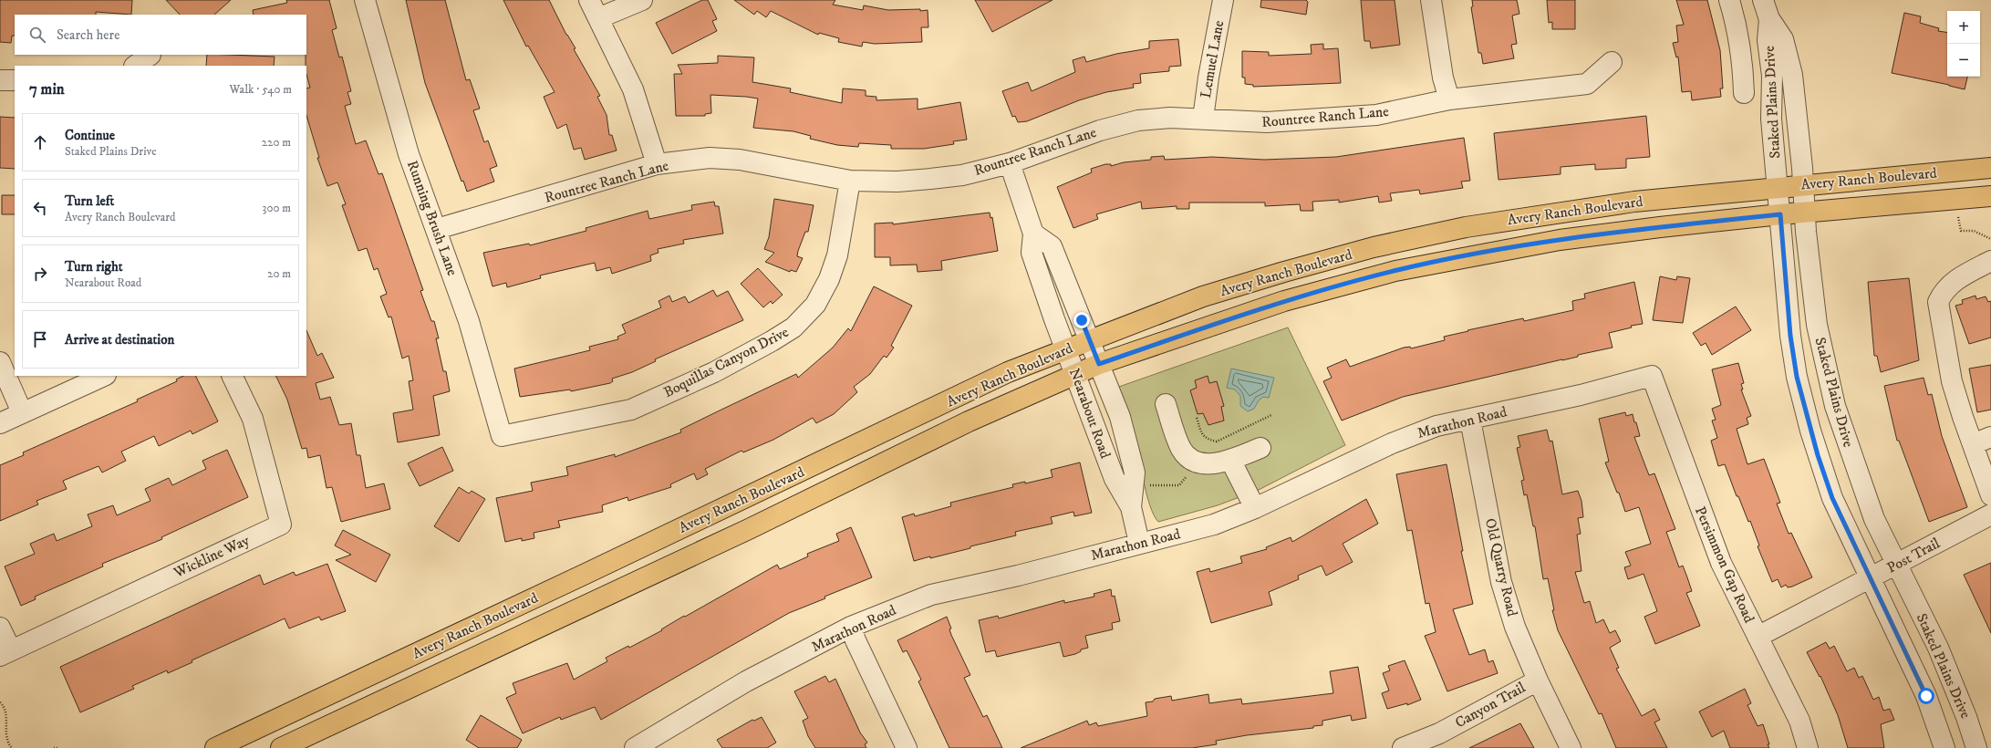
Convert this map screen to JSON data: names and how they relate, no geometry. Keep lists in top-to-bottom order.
{
  "streets": {
    "main road": ["Avery Ranch Boulevard"],
    "street": [
      "Lemuel Lane",
      "Staked Plains Drive",
      "Rountree Ranch Lane",
      "Running Brush Lane",
      "Boquillas Canyon Drive",
      "Nearabout Road",
      "Marathon Road",
      "Post Trail",
      "Wickline Way",
      "Persimmon Gap Road",
      "Old Quarry Road",
      "Canyon Trail"
    ]
  },
  "crossings": [
    ["Lemuel Lane", "Rountree Ranch Lane"],
    ["Staked Plains Drive", "Avery Ranch Boulevard"],
    ["Staked Plains Drive", "Post Trail"],
    ["Rountree Ranch Lane", "Running Brush Lane"],
    ["Rountree Ranch Lane", "Boquillas Canyon Drive"],
    ["Rountree Ranch Lane", "Nearabout Road"],
    ["Avery Ranch Boulevard", "Nearabout Road"],
    ["Running Brush Lane", "Boquillas Canyon Drive"],
    ["Nearabout Road", "Marathon Road"],
    ["Marathon Road", "Persimmon Gap Road"],
    ["Marathon Road", "Old Quarry Road"],
    ["Post Trail", "Persimmon Gap Road"],
    ["Old Quarry Road", "Canyon Trail"]
  ],
  "page": {
    "map_buttons": ["+", "−"],
    "search": "Search here",
    "heading": ["7 min", "Walk · 540 m"],
    "list": [
      ["Continue", "Staked Plains Drive", "220 m"],
      ["Turn left", "Avery Ranch Boulevard", "300 m"],
      ["Turn right", "Nearabout Road", "20 m"],
      "Arrive at destination"
    ]
  }
}
